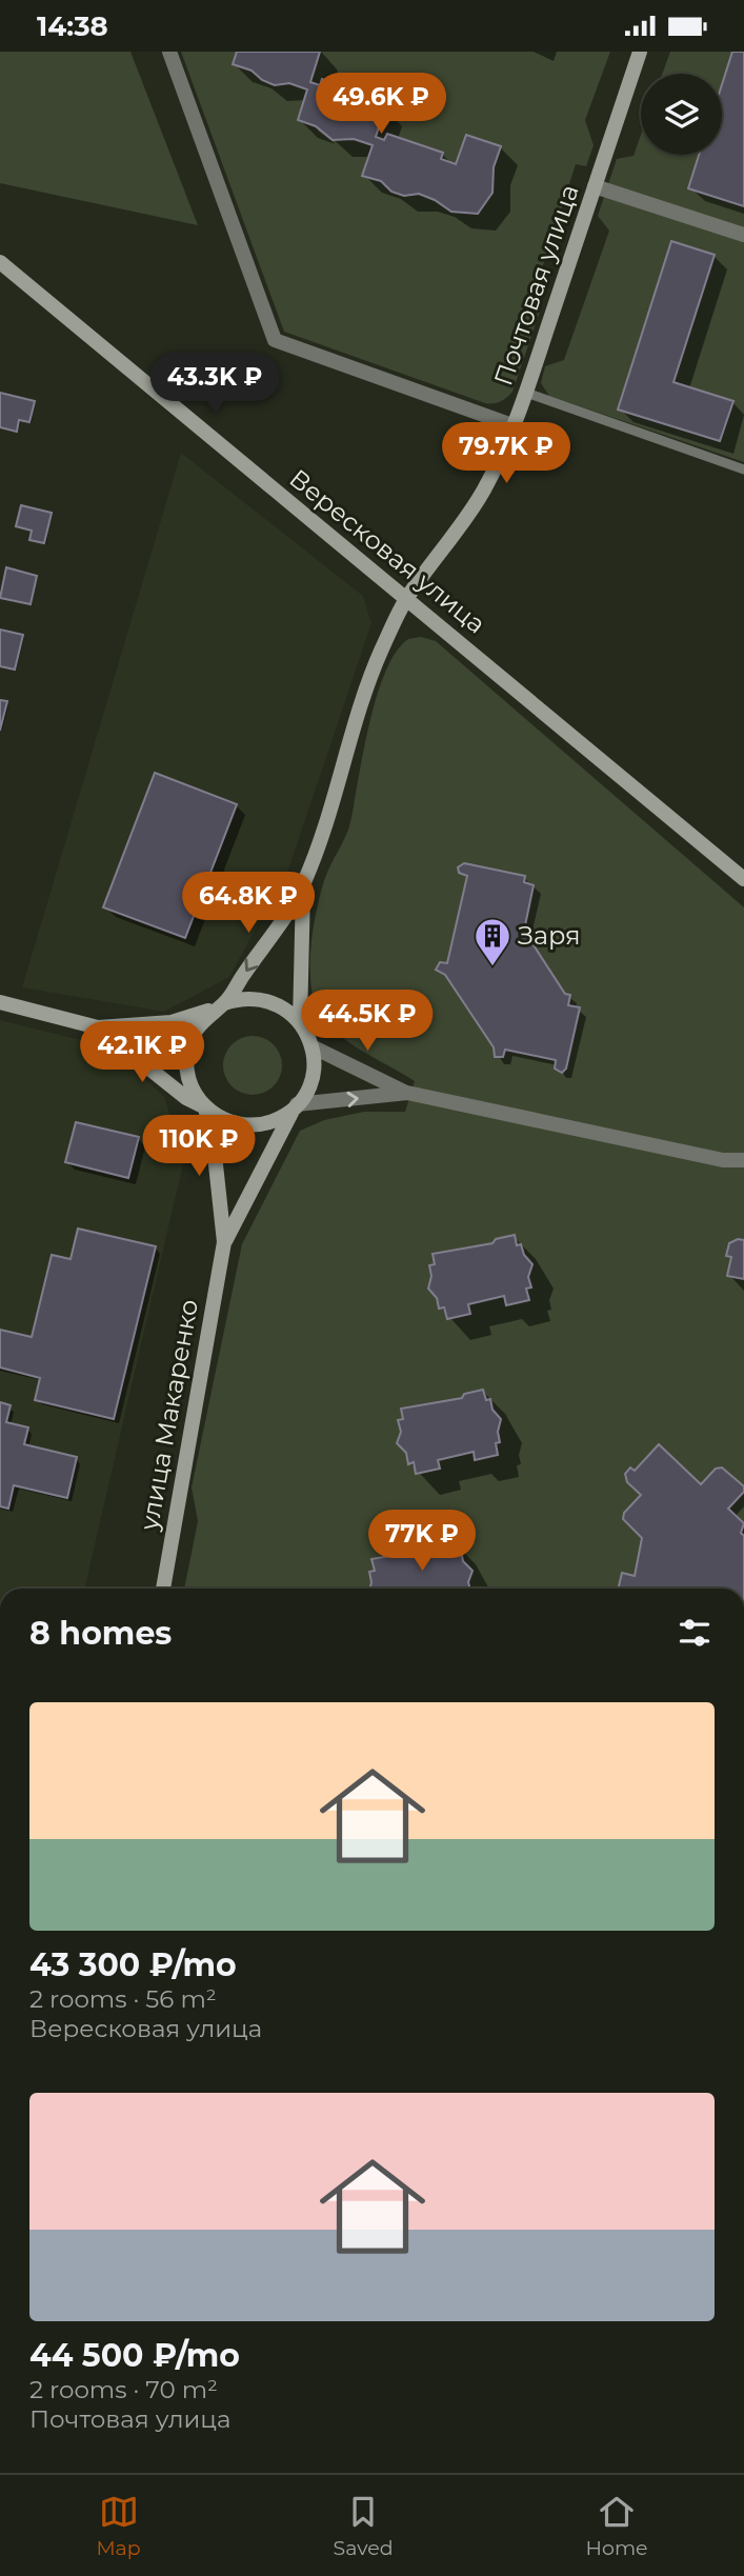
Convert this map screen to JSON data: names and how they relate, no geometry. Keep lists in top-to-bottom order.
{
  "streets": {
    "street": ["Почтовая улица", "Вересковая улица", "улица Макаренко"]
  },
  "crossings": [
    ["Почтовая улица", "Вересковая улица"],
    ["Почтовая улица", "улица Макаренко"]
  ],
  "places": {
    "building": ["Заря"]
  },
  "page": {
    "status": "14:38",
    "price": [
      "49.6K ₽",
      "43.3K ₽",
      "79.7K ₽",
      "64.8K ₽",
      "44.5K ₽",
      "42.1K ₽",
      "110K ₽",
      "77K ₽"
    ],
    "heading": "8 homes",
    "list": [
      {
        "name": "43 300 ₽/mo",
        "note": "2 rooms · 56 m² · Вересковая улица"
      },
      {
        "name": "44 500 ₽/mo",
        "note": "2 rooms · 70 m² · Почтовая улица"
      }
    ],
    "tabs": ["Map", "Saved", "Home"]
  }
}
